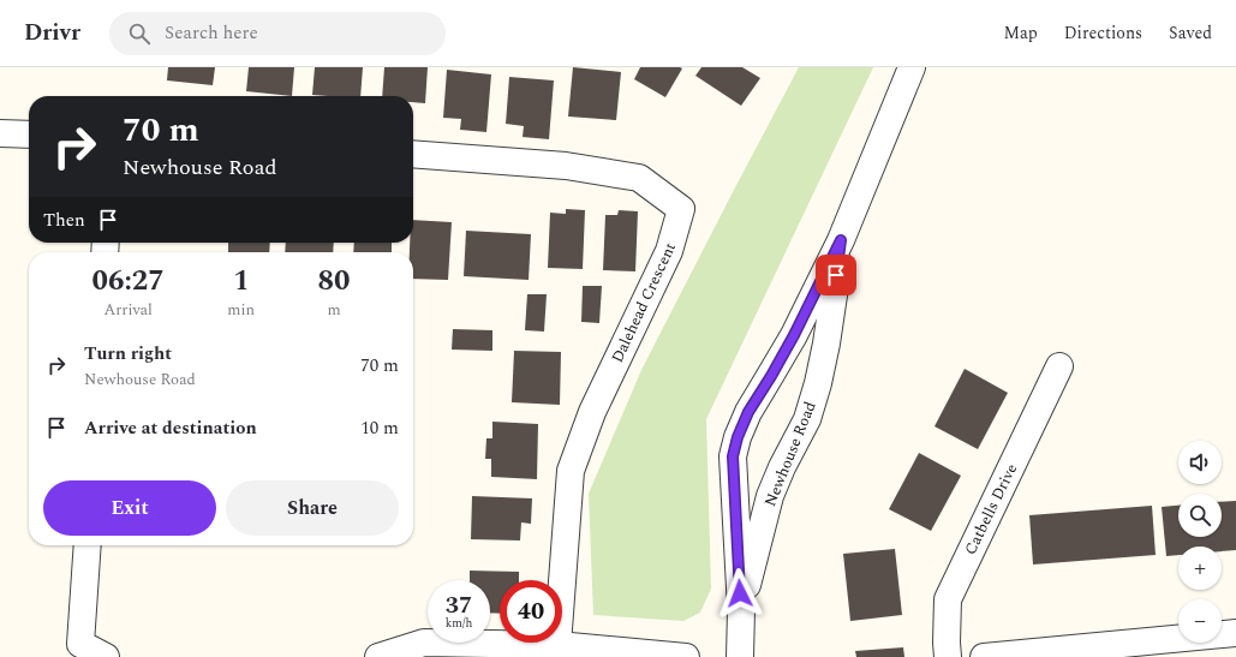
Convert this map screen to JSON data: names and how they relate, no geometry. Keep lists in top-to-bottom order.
{
  "streets": {
    "street": ["Dalehead Crescent", "Newhouse Road", "Catbells Drive"]
  },
  "page": {
    "header": "Drivr",
    "search": "Search here",
    "nav": ["Map", "Directions", "Saved"],
    "turn": ["70 m", "Newhouse Road"],
    "then": "Then",
    "eta": [
      "06:27",
      "Arrival",
      "1",
      "min",
      "80",
      "m"
    ],
    "list": [
      {
        "name": "Turn right",
        "note": "Newhouse Road",
        "value": "70 m"
      },
      {
        "name": "Arrive at destination",
        "value": "10 m"
      }
    ],
    "map_buttons": ["+", "−"],
    "buttons": ["Exit", "Share"],
    "speed": "37 km/h",
    "limit": "40"
  }
}
